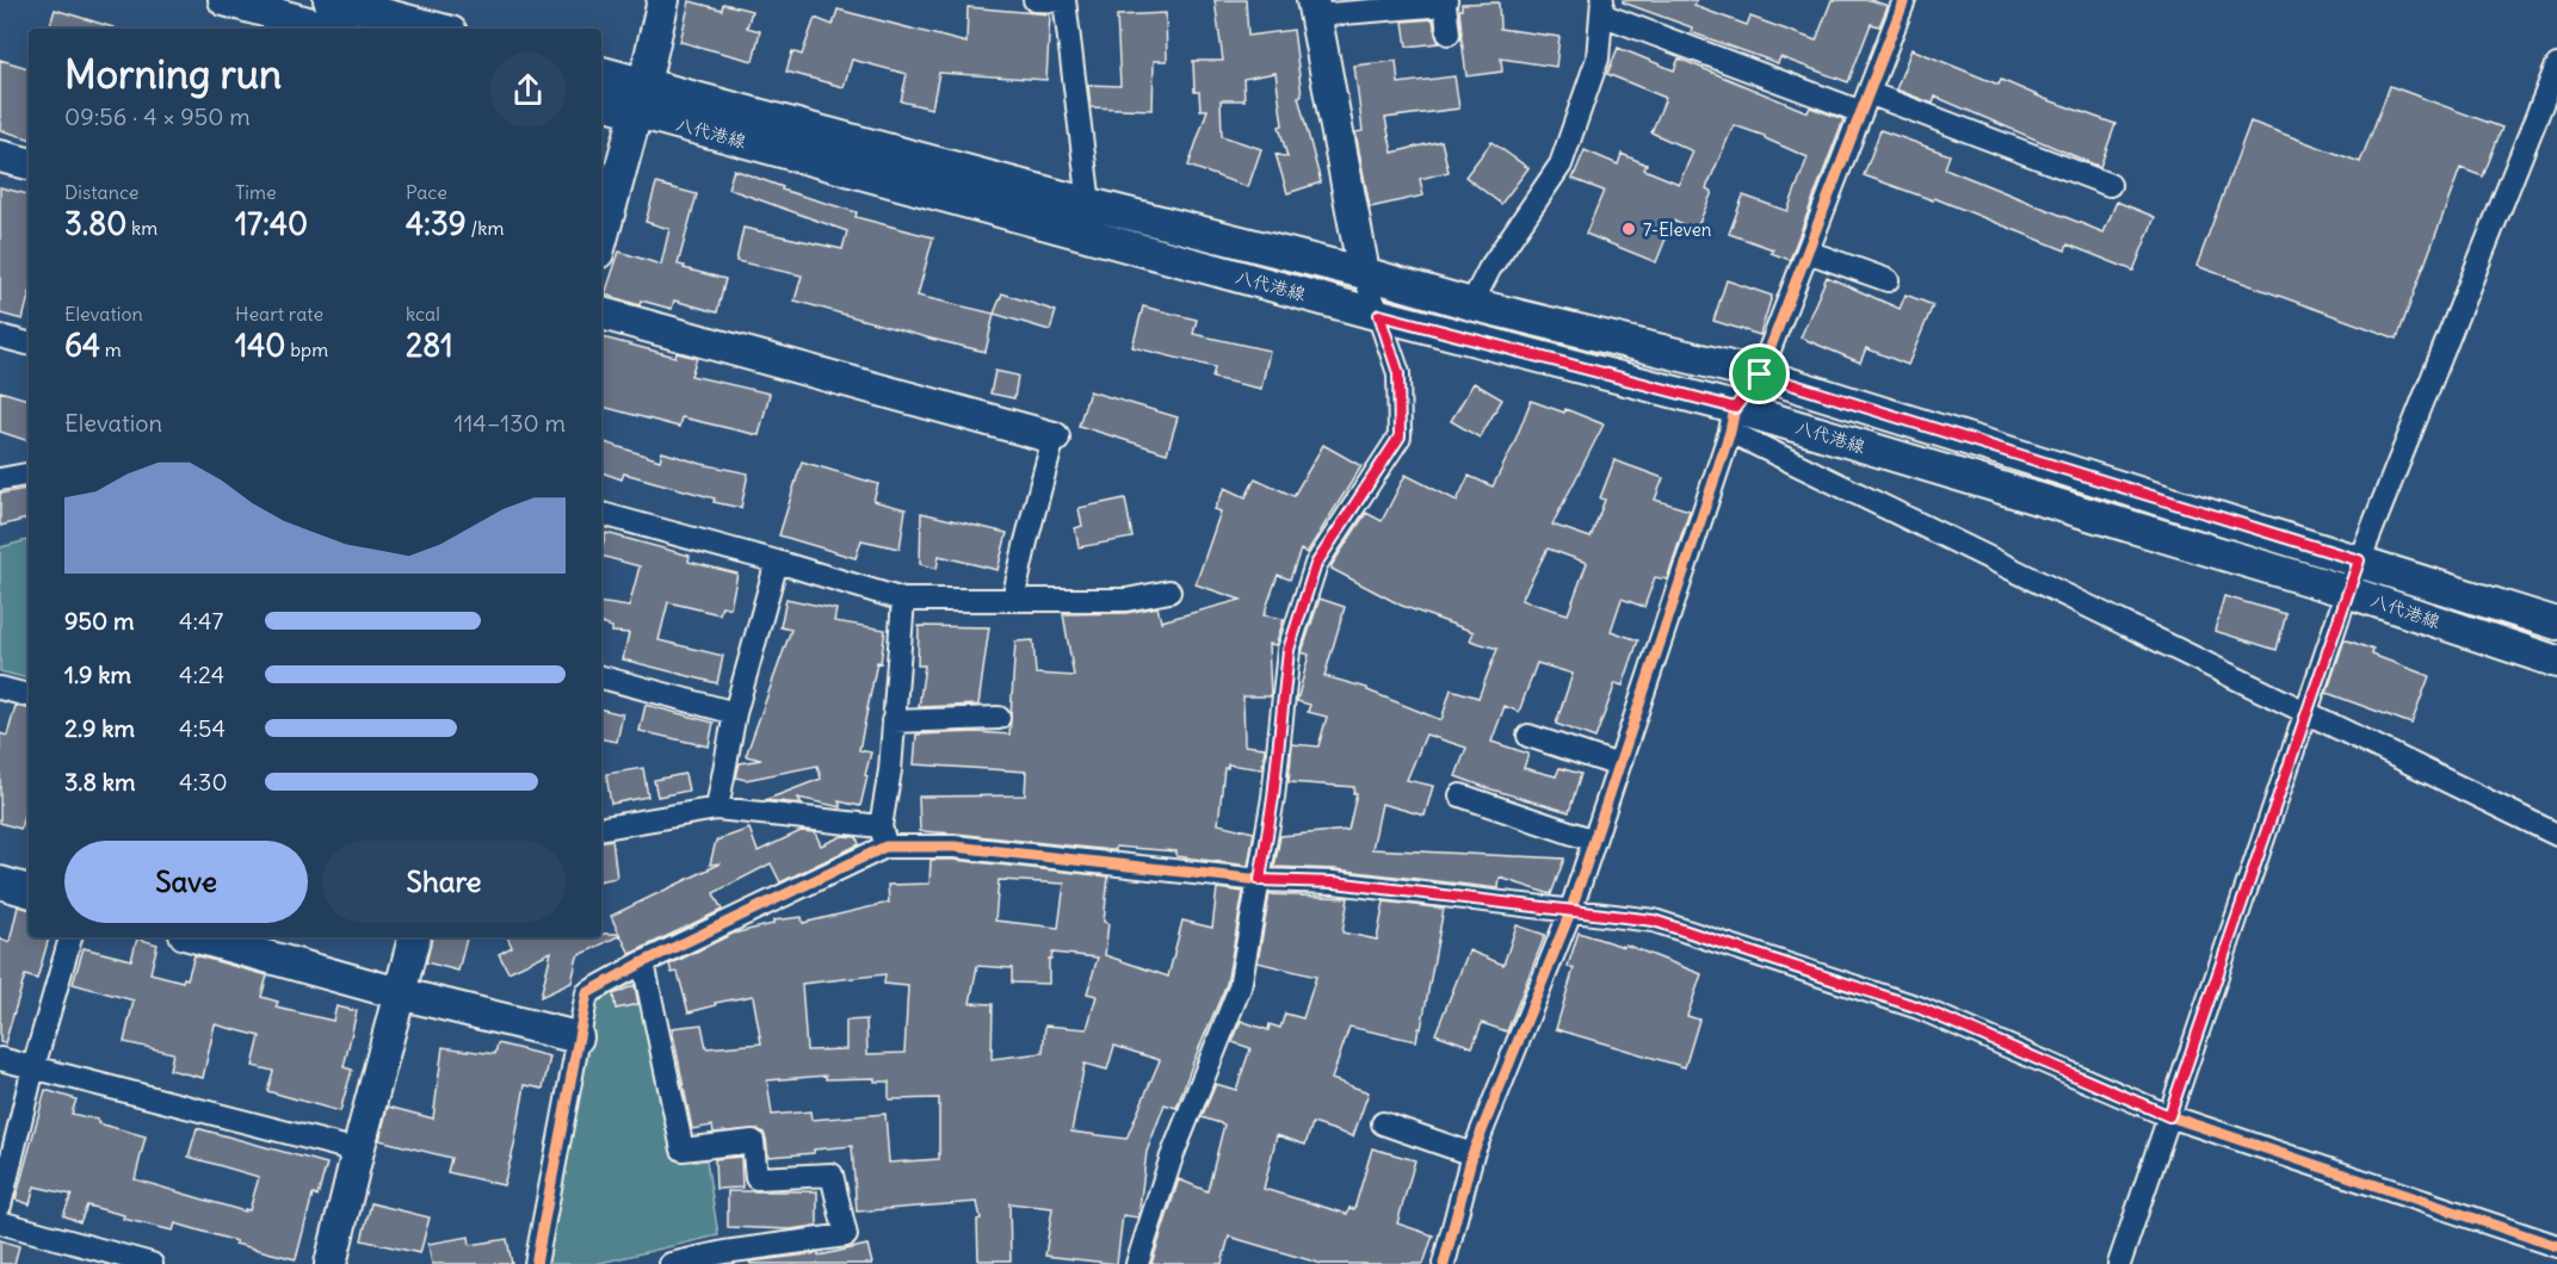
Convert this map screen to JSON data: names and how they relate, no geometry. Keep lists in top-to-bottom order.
{
  "streets": {
    "main road": ["八代港線"]
  },
  "places": ["7-Eleven"],
  "page": {
    "heading": ["Morning run", "09:56 · 4 × 950 m"],
    "stats": [
      ["Distance", "3.80 km"],
      ["Time", "17:40"],
      ["Pace", "4:39 /km"],
      ["Elevation", "64 m"],
      ["Heart rate", "140 bpm"],
      ["kcal", "281"]
    ],
    "chart": ["Elevation", "114–130 m"],
    "list": [
      {
        "name": "950 m",
        "note": "4:47"
      },
      {
        "name": "1.9 km",
        "note": "4:24"
      },
      {
        "name": "2.9 km",
        "note": "4:54"
      },
      {
        "name": "3.8 km",
        "note": "4:30"
      }
    ],
    "buttons": ["Save", "Share"]
  }
}
